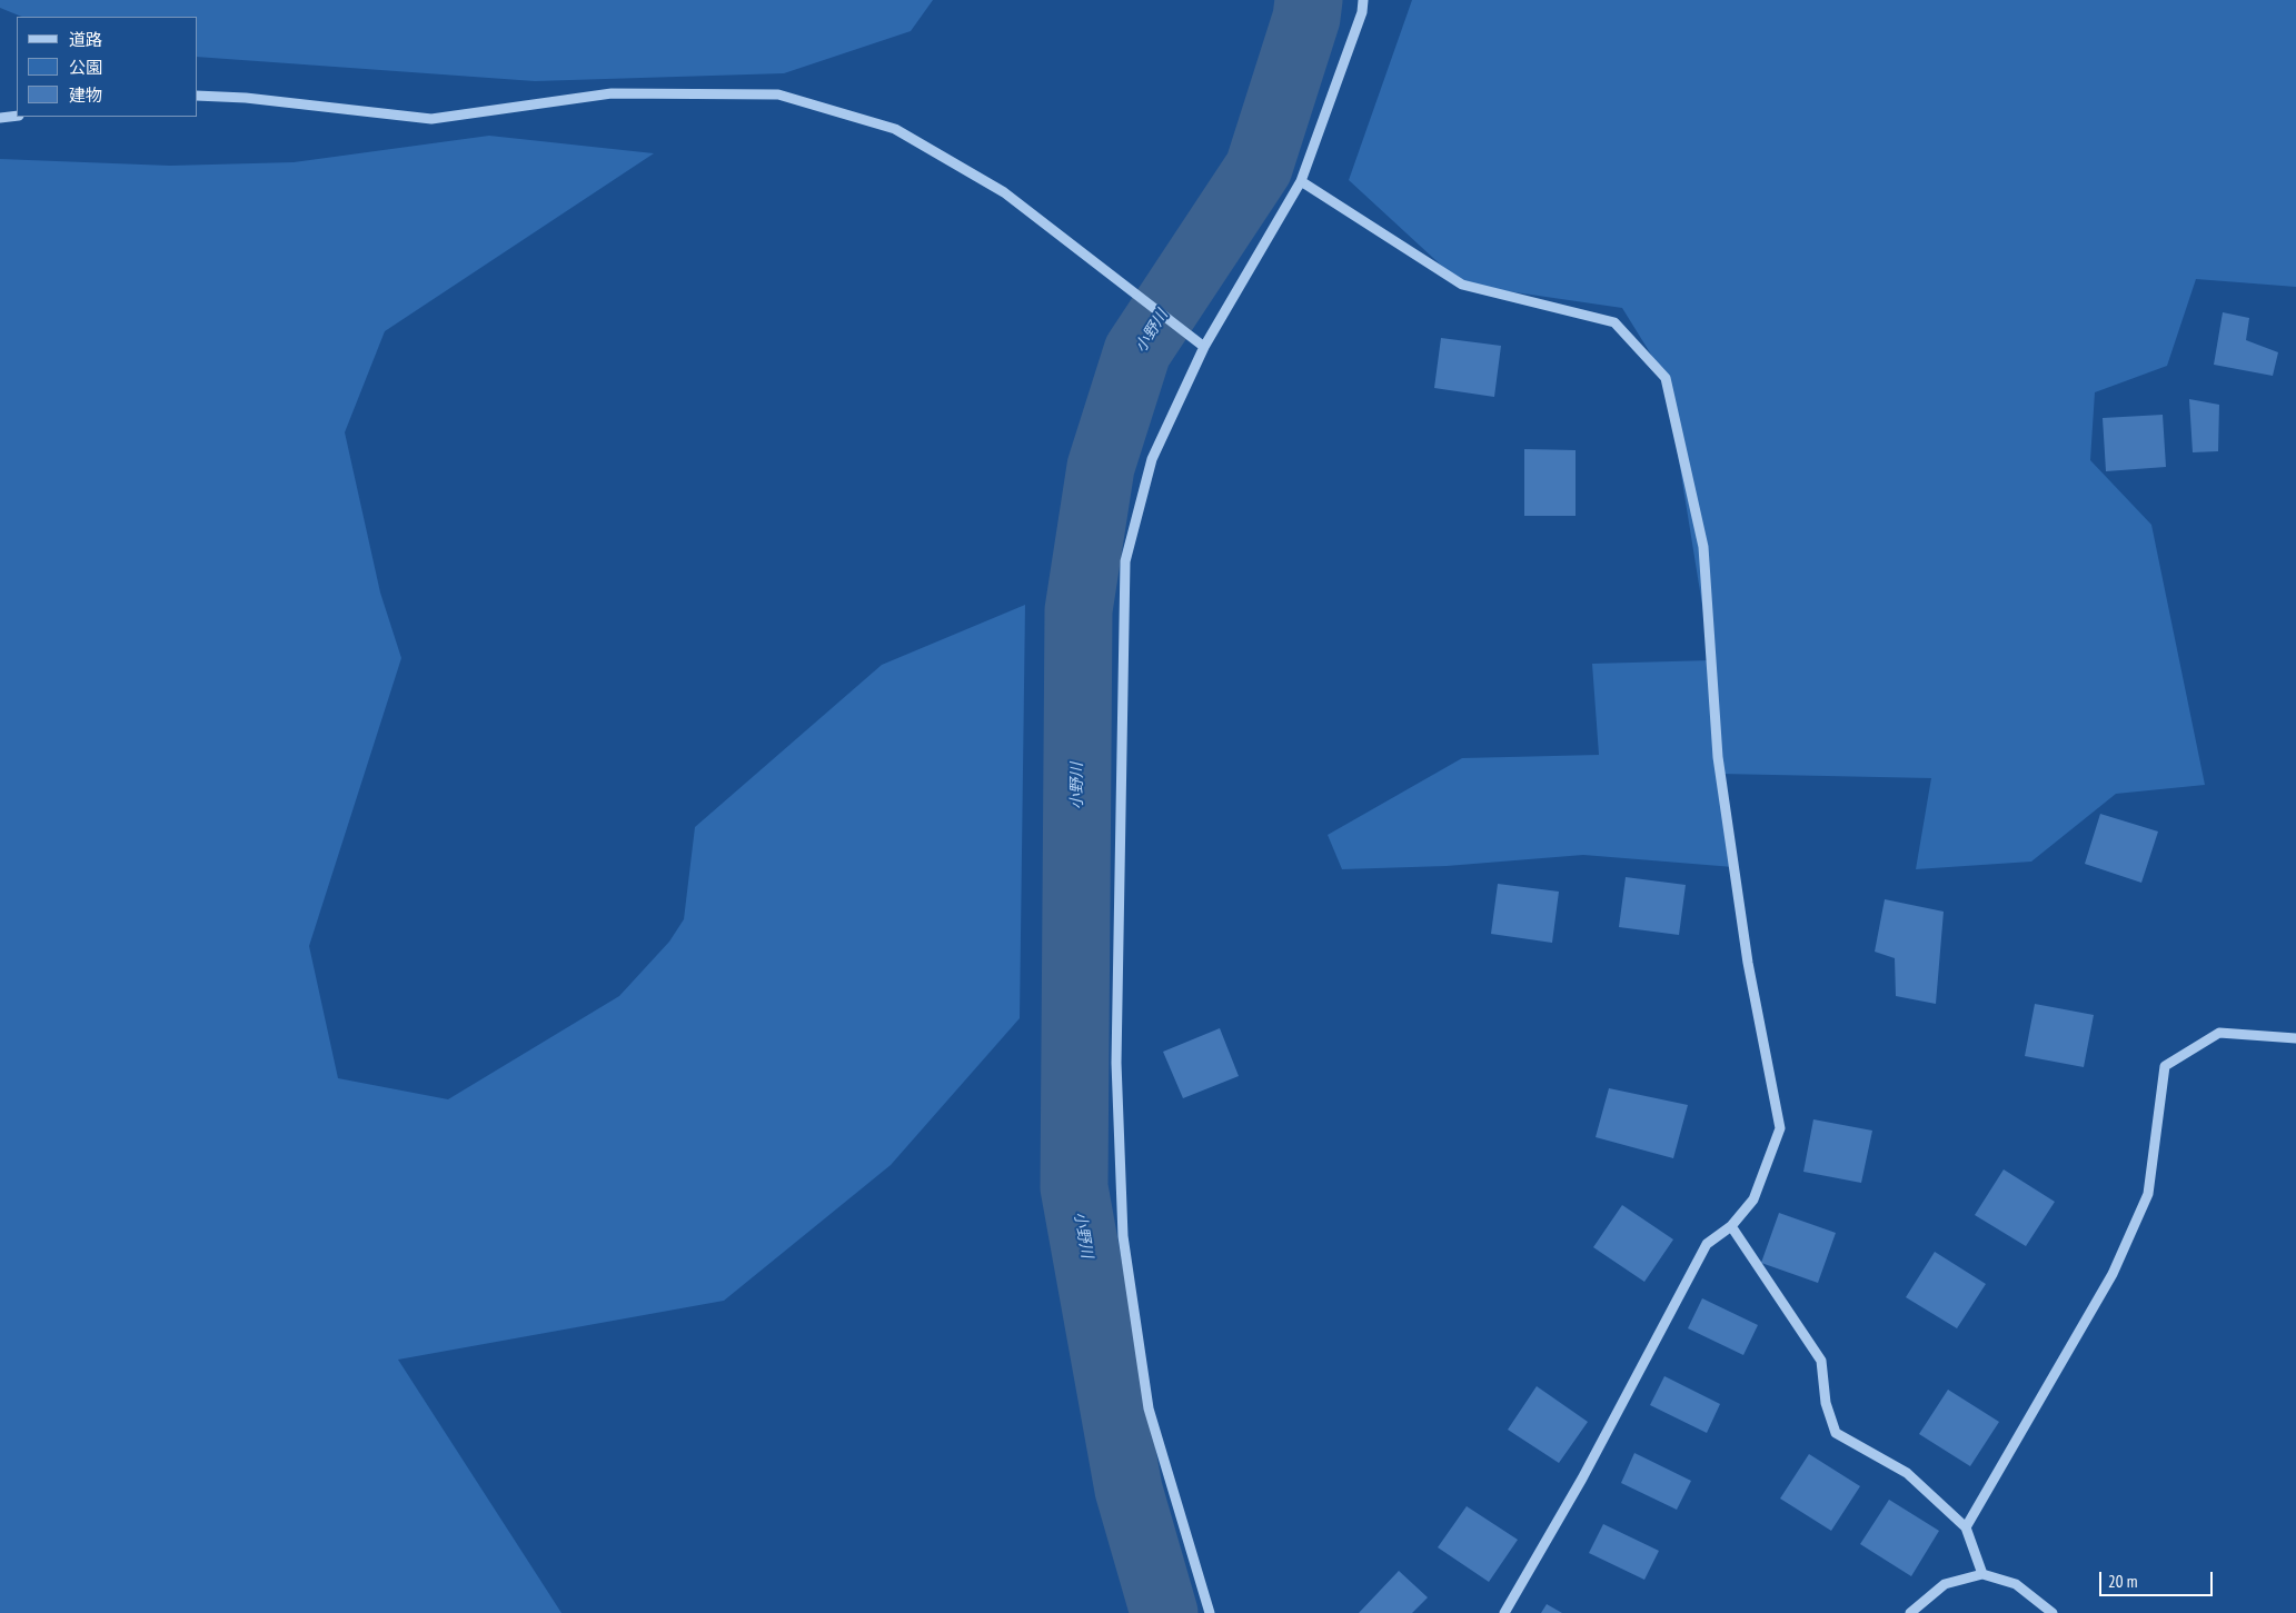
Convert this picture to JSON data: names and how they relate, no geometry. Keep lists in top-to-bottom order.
{
  "water": ["小野川"],
  "legend": ["道路", "公園", "建物"],
  "scale_bar": "20 m"
}
